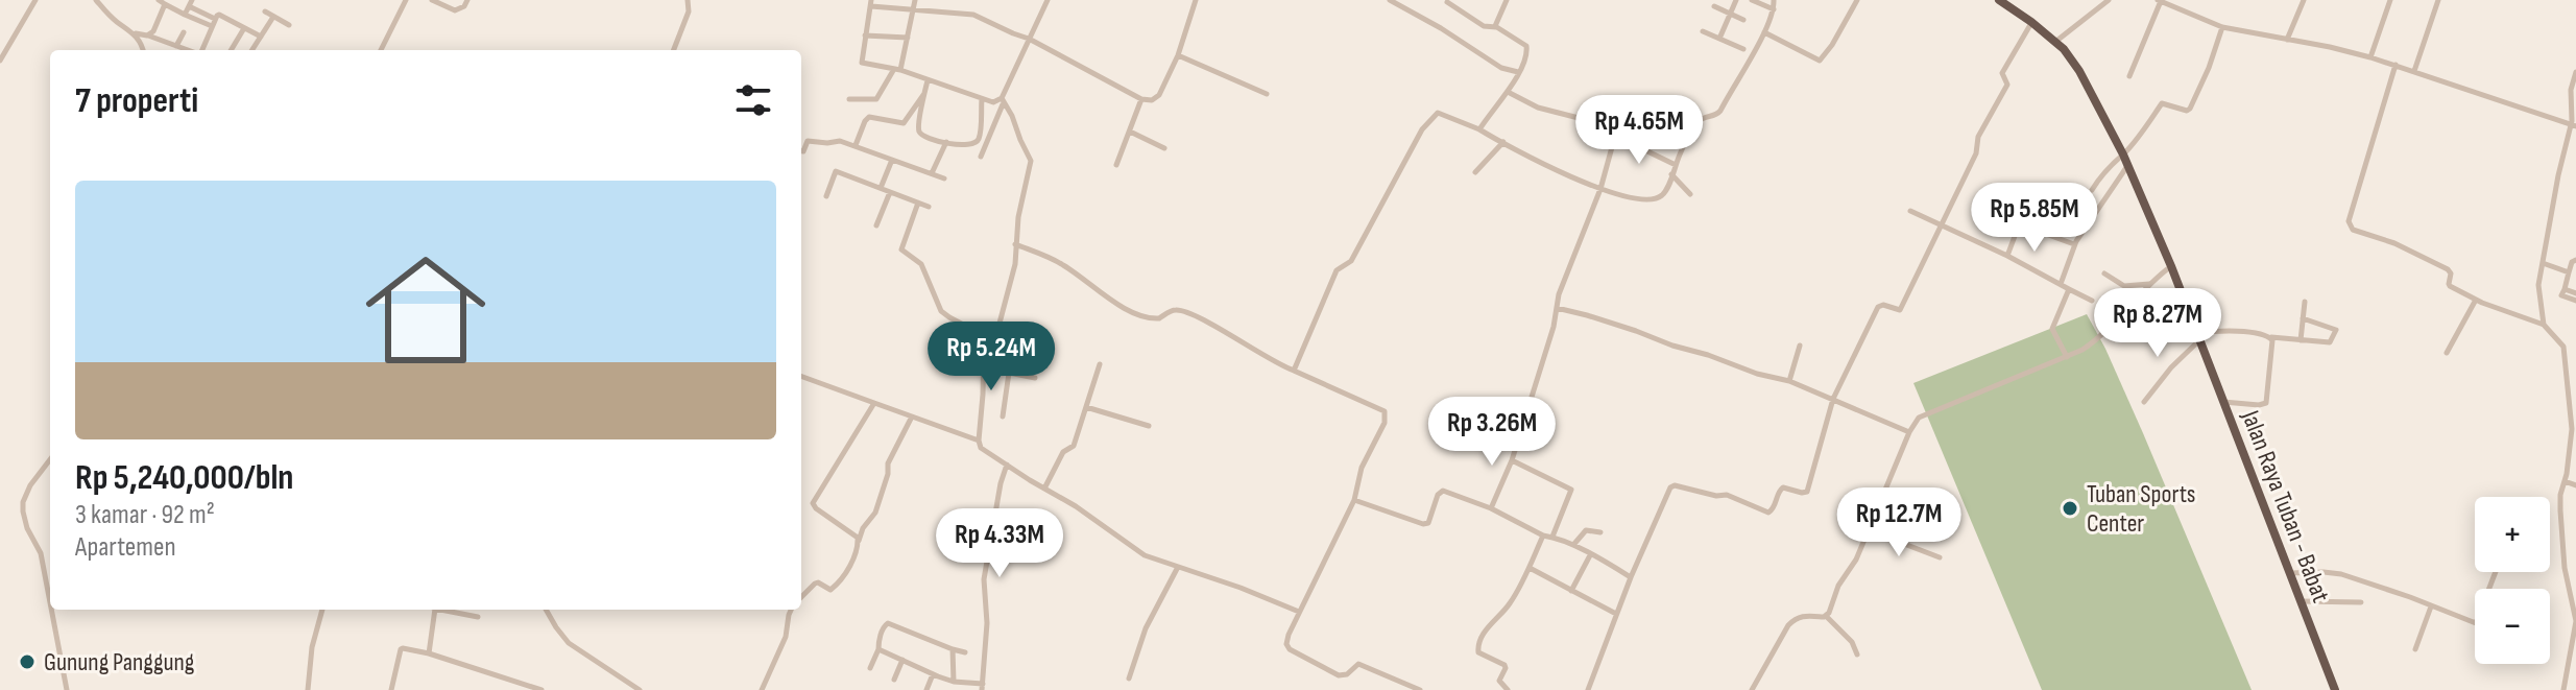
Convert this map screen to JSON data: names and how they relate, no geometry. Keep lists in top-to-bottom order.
{
  "streets": {
    "highway": ["Jalan Raya Tuban - Babat"]
  },
  "places": ["Tuban Sports Center", "Gunung Panggung"],
  "page": {
    "heading": "7 properti",
    "price": [
      "Rp 4.65M",
      "Rp 5.85M",
      "Rp 8.27M",
      "Rp 5.24M",
      "Rp 3.26M",
      "Rp 12.7M",
      "Rp 4.33M"
    ],
    "list": [
      {
        "name": "Rp 5,240,000/bln",
        "note": "3 kamar · 92 m² · Apartemen"
      }
    ],
    "map_buttons": ["+", "−"]
  }
}
